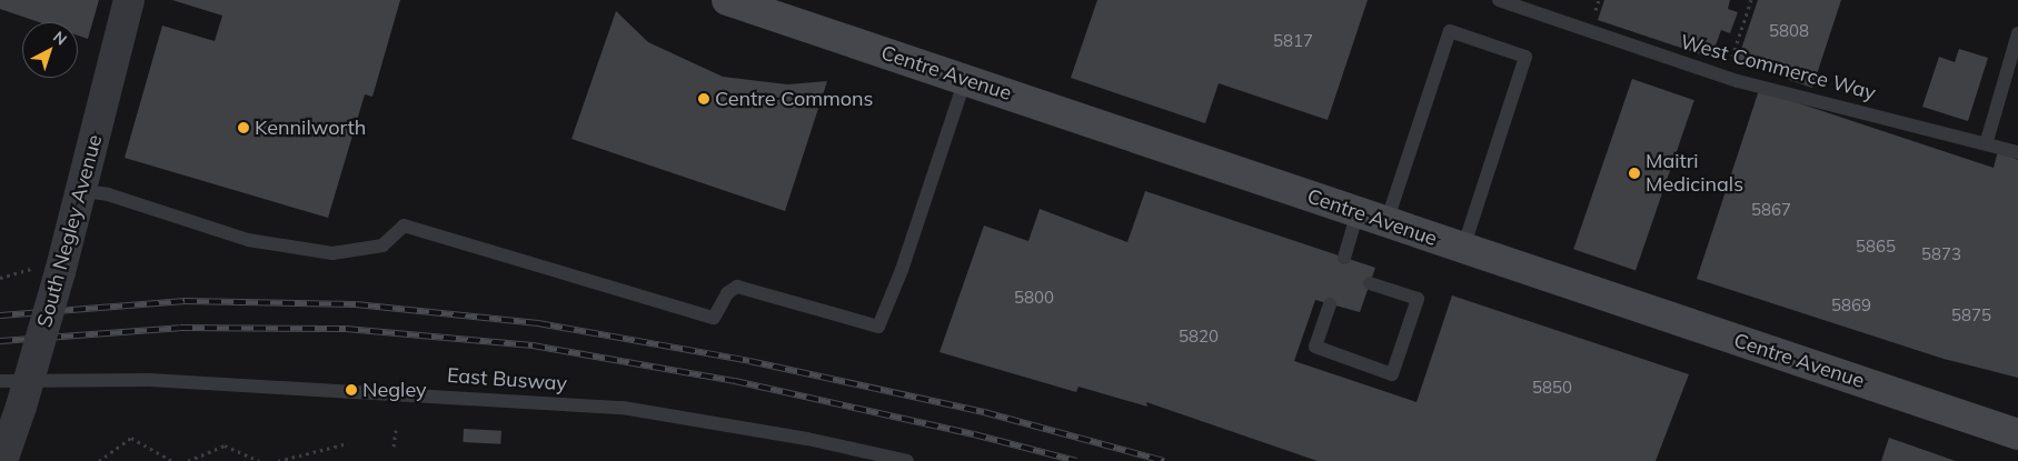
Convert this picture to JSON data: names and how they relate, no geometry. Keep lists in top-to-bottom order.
{
  "streets": {
    "main road": ["Centre Avenue"],
    "street": ["South Negley Avenue"],
    "lane": ["West Commerce Way", "East Busway"]
  },
  "places": [
    "Centre Commons",
    "Kennilworth",
    "Maitri Medicinals",
    "Negley"
  ],
  "house_numbers": [
    "5808",
    "5817",
    "5867",
    "5865",
    "5873",
    "5800",
    "5869",
    "5875",
    "5820",
    "5850"
  ],
  "north": "top right"
}
